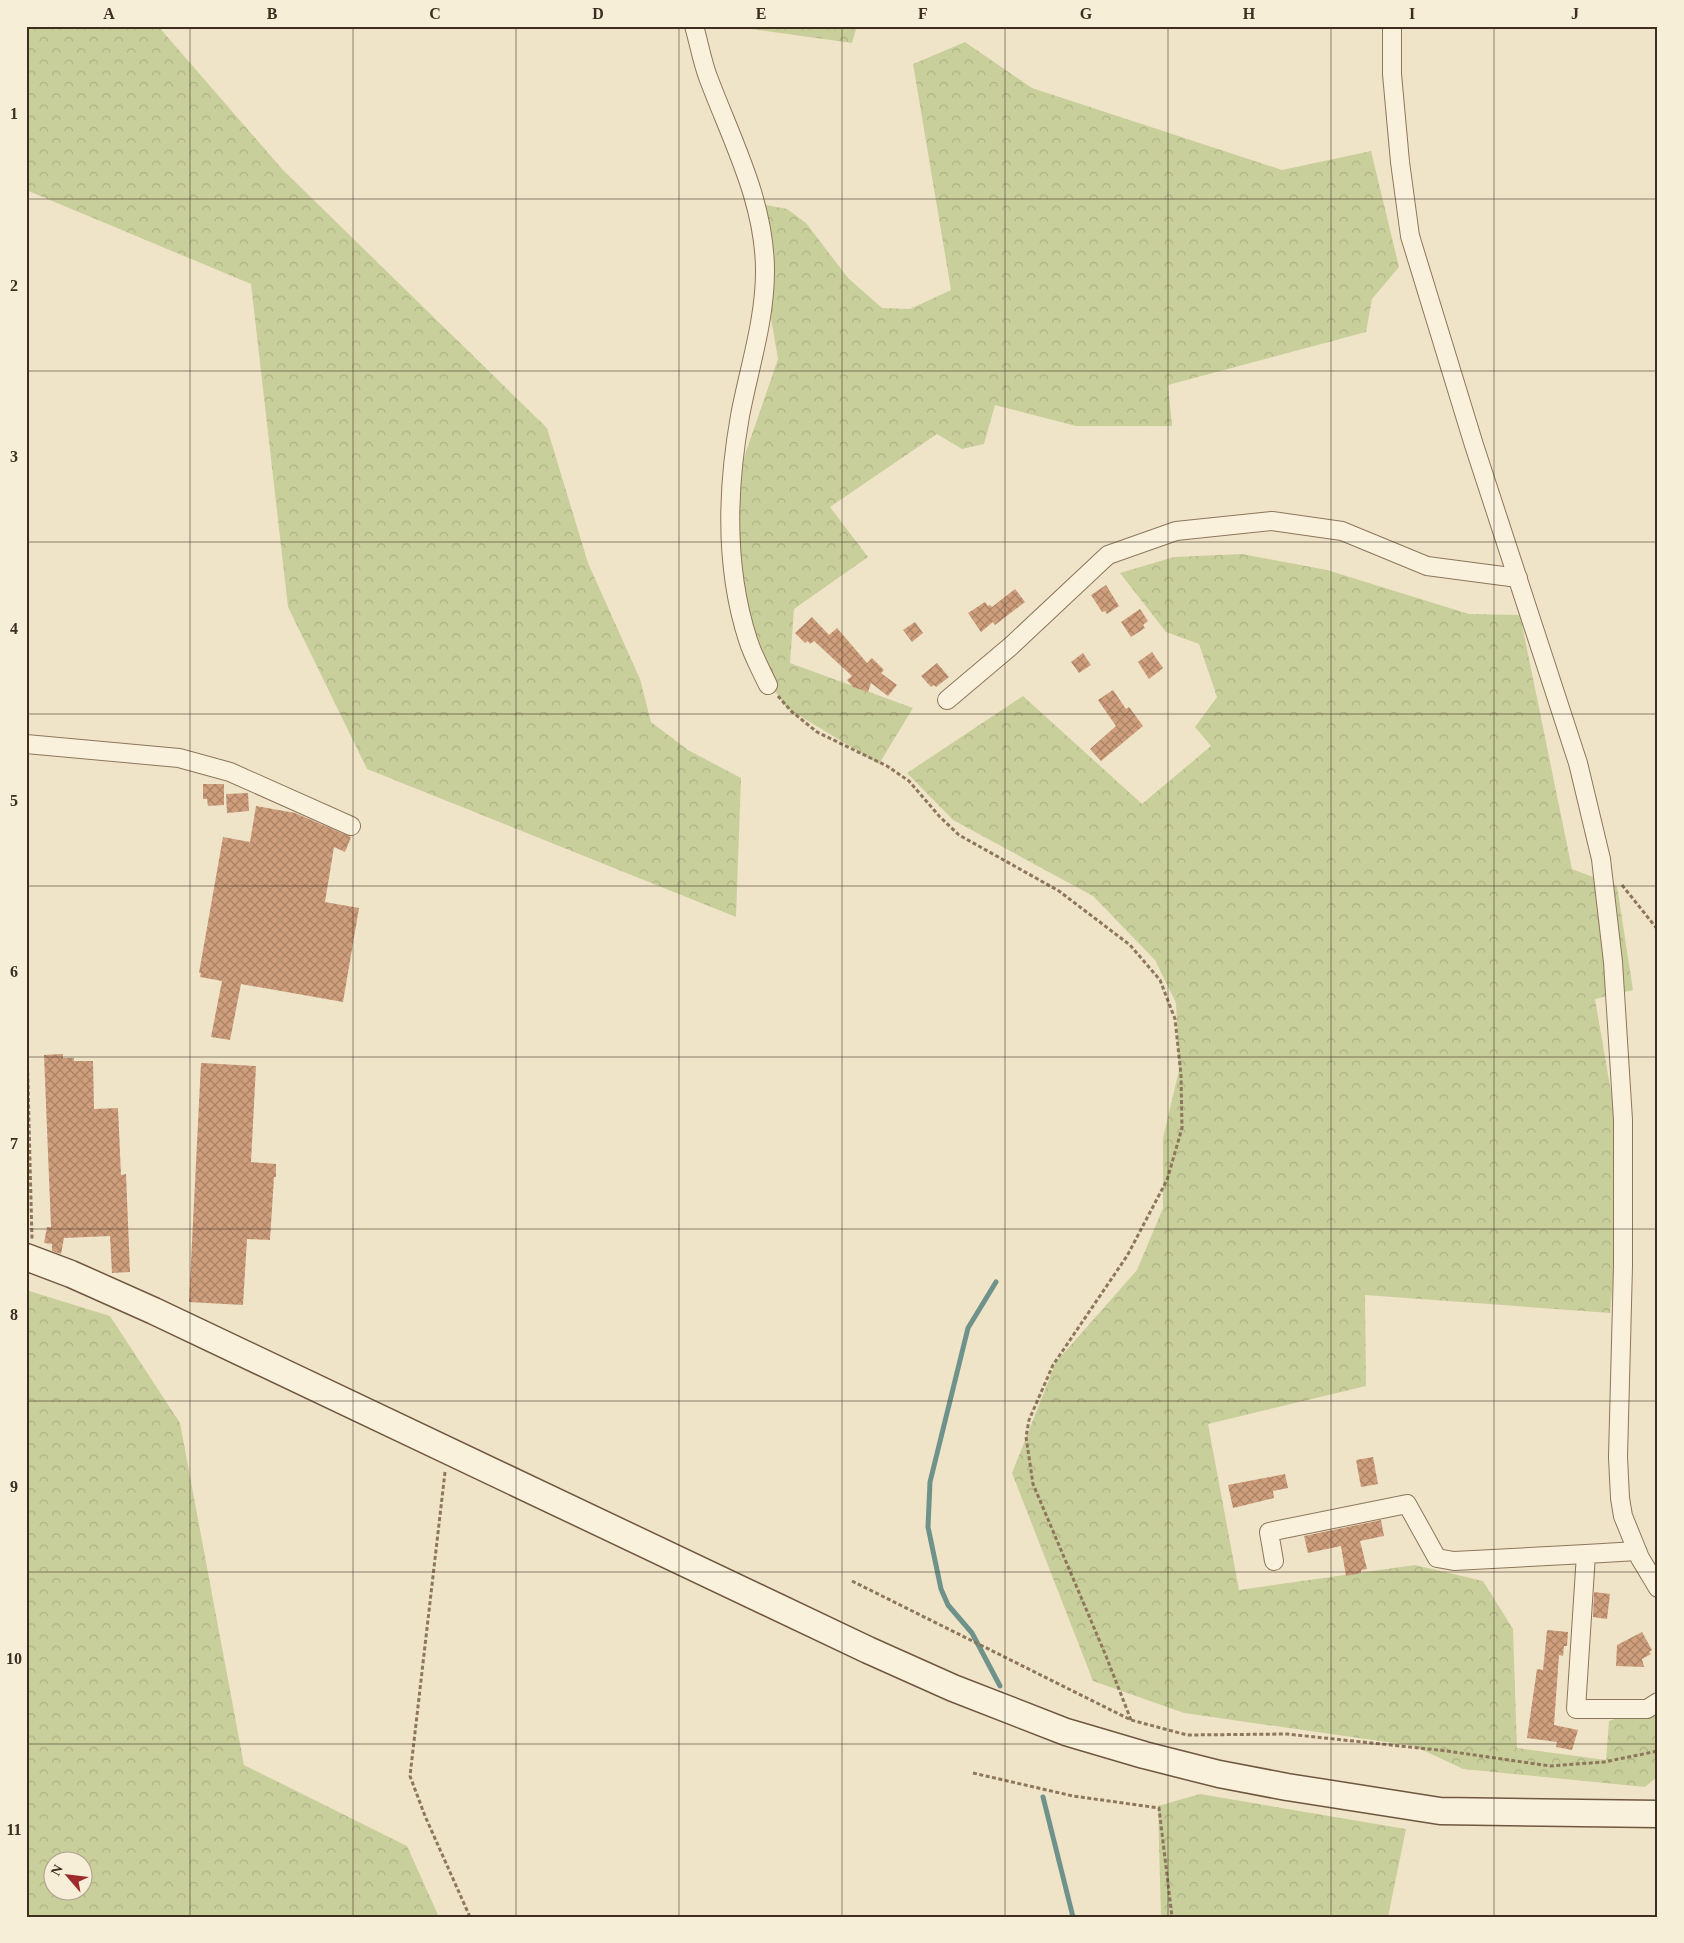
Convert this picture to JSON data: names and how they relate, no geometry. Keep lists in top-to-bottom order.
{
  "north": "top left",
  "grid": {
    "columns": [
      "A",
      "B",
      "C",
      "D",
      "E",
      "F",
      "G",
      "H",
      "I",
      "J"
    ],
    "rows": [
      "1",
      "2",
      "3",
      "4",
      "5",
      "6",
      "7",
      "8",
      "9",
      "10",
      "11"
    ]
  }
}
